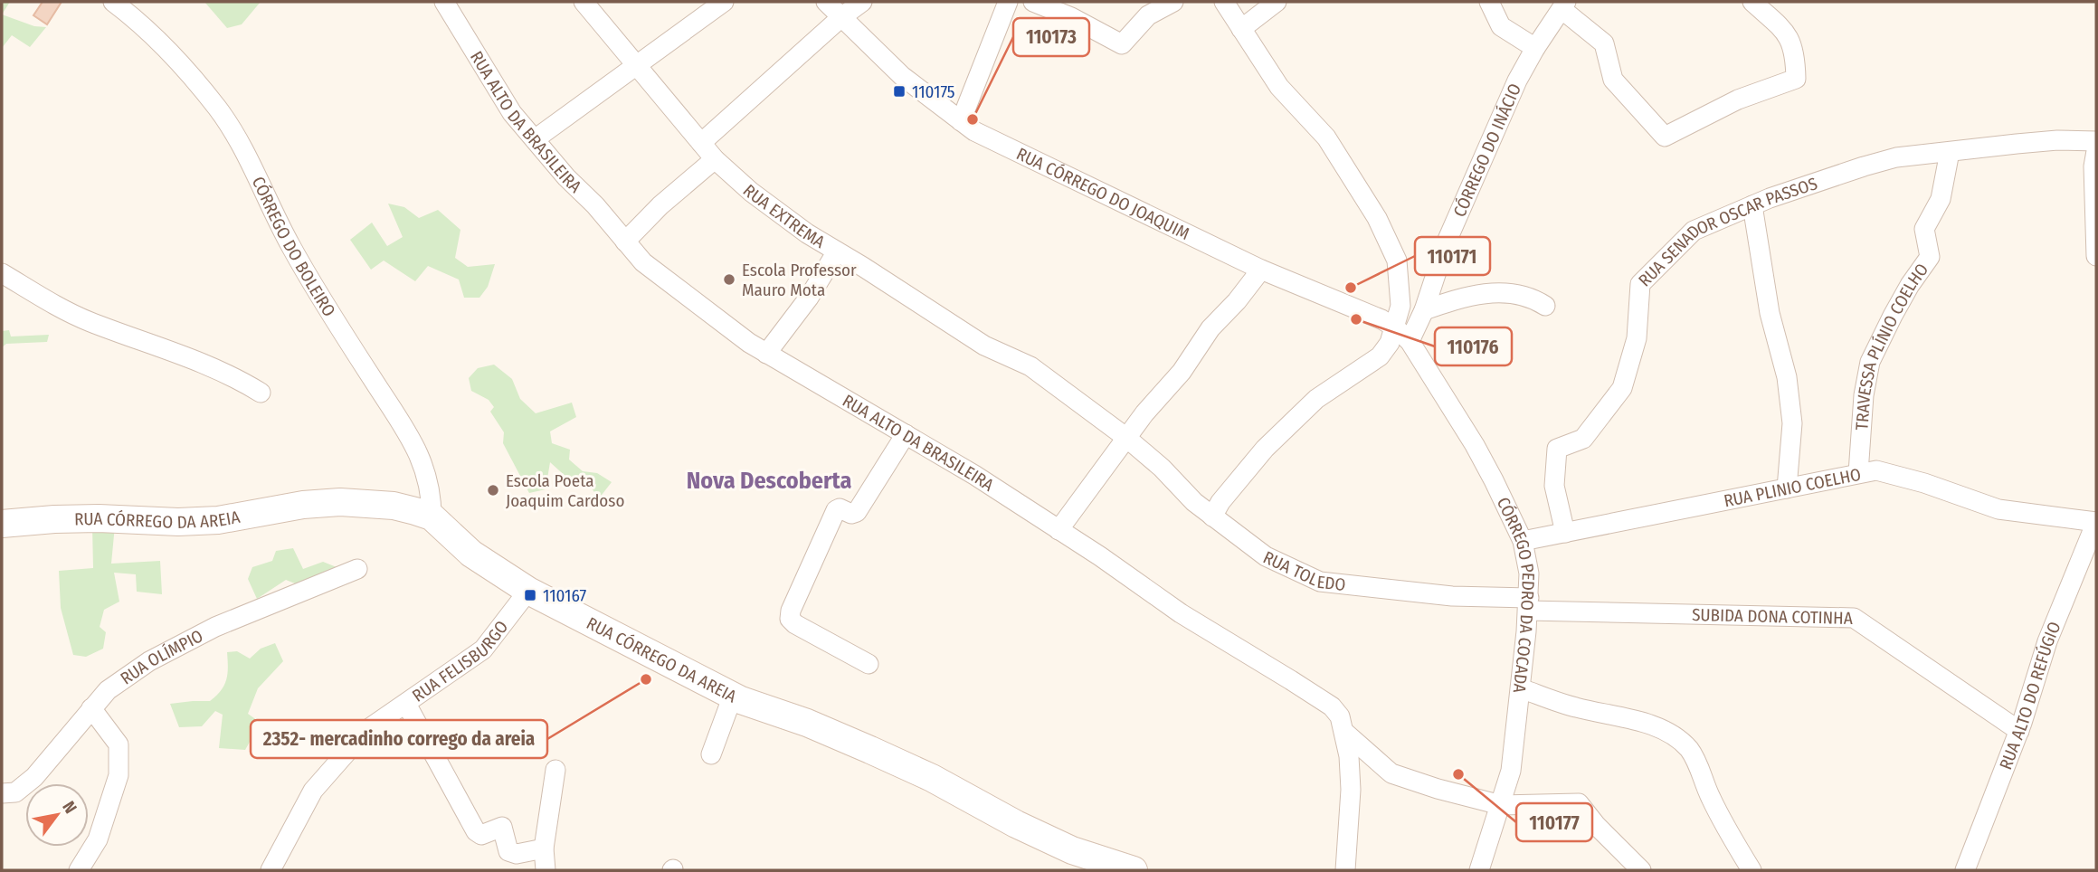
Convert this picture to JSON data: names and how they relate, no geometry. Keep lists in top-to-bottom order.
{
  "streets": {
    "street": [
      "RUA ALTO DA BRASILEIRA",
      "CÓRREGO DO INÁCIO",
      "RUA CÓRREGO DO JOAQUIM",
      "RUA EXTREMA",
      "RUA SENADOR OSCAR PASSOS",
      "CÓRREGO DO BOLEIRO",
      "TRAVESSA PLÍNIO COELHO",
      "RUA PLINIO COELHO",
      "RUA CÓRREGO DA AREIA",
      "RUA TOLEDO",
      "CÓRREGO PEDRO DA COCADA",
      "SUBIDA DONA COTINHA",
      "RUA OLÍMPIO",
      "RUA FELISBURGO",
      "RUA ALTO DO REFÚGIO"
    ]
  },
  "crossings": [
    ["CÓRREGO DO INÁCIO", "RUA CÓRREGO DO JOAQUIM"],
    ["CÓRREGO DO INÁCIO", "CÓRREGO PEDRO DA COCADA"],
    ["RUA CÓRREGO DO JOAQUIM", "CÓRREGO PEDRO DA COCADA"],
    ["RUA EXTREMA", "RUA TOLEDO"],
    ["RUA SENADOR OSCAR PASSOS", "TRAVESSA PLÍNIO COELHO"],
    ["RUA SENADOR OSCAR PASSOS", "RUA PLINIO COELHO"],
    ["CÓRREGO DO BOLEIRO", "RUA CÓRREGO DA AREIA"],
    ["TRAVESSA PLÍNIO COELHO", "RUA PLINIO COELHO"],
    ["RUA PLINIO COELHO", "CÓRREGO PEDRO DA COCADA"],
    ["RUA PLINIO COELHO", "RUA ALTO DO REFÚGIO"],
    ["RUA CÓRREGO DA AREIA", "RUA FELISBURGO"],
    ["RUA TOLEDO", "CÓRREGO PEDRO DA COCADA"],
    ["RUA TOLEDO", "SUBIDA DONA COTINHA"],
    ["CÓRREGO PEDRO DA COCADA", "SUBIDA DONA COTINHA"],
    ["SUBIDA DONA COTINHA", "RUA ALTO DO REFÚGIO"]
  ],
  "districts": ["Nova Descoberta"],
  "places": {
    "transit": ["110175", "110167"],
    "other": [
      "110173",
      "Escola Professor Mauro Mota",
      "110171",
      "110176",
      "Escola Poeta Joaquim Cardoso",
      "2352- mercadinho corrego da areia",
      "110177"
    ]
  },
  "north": "top right"
}
